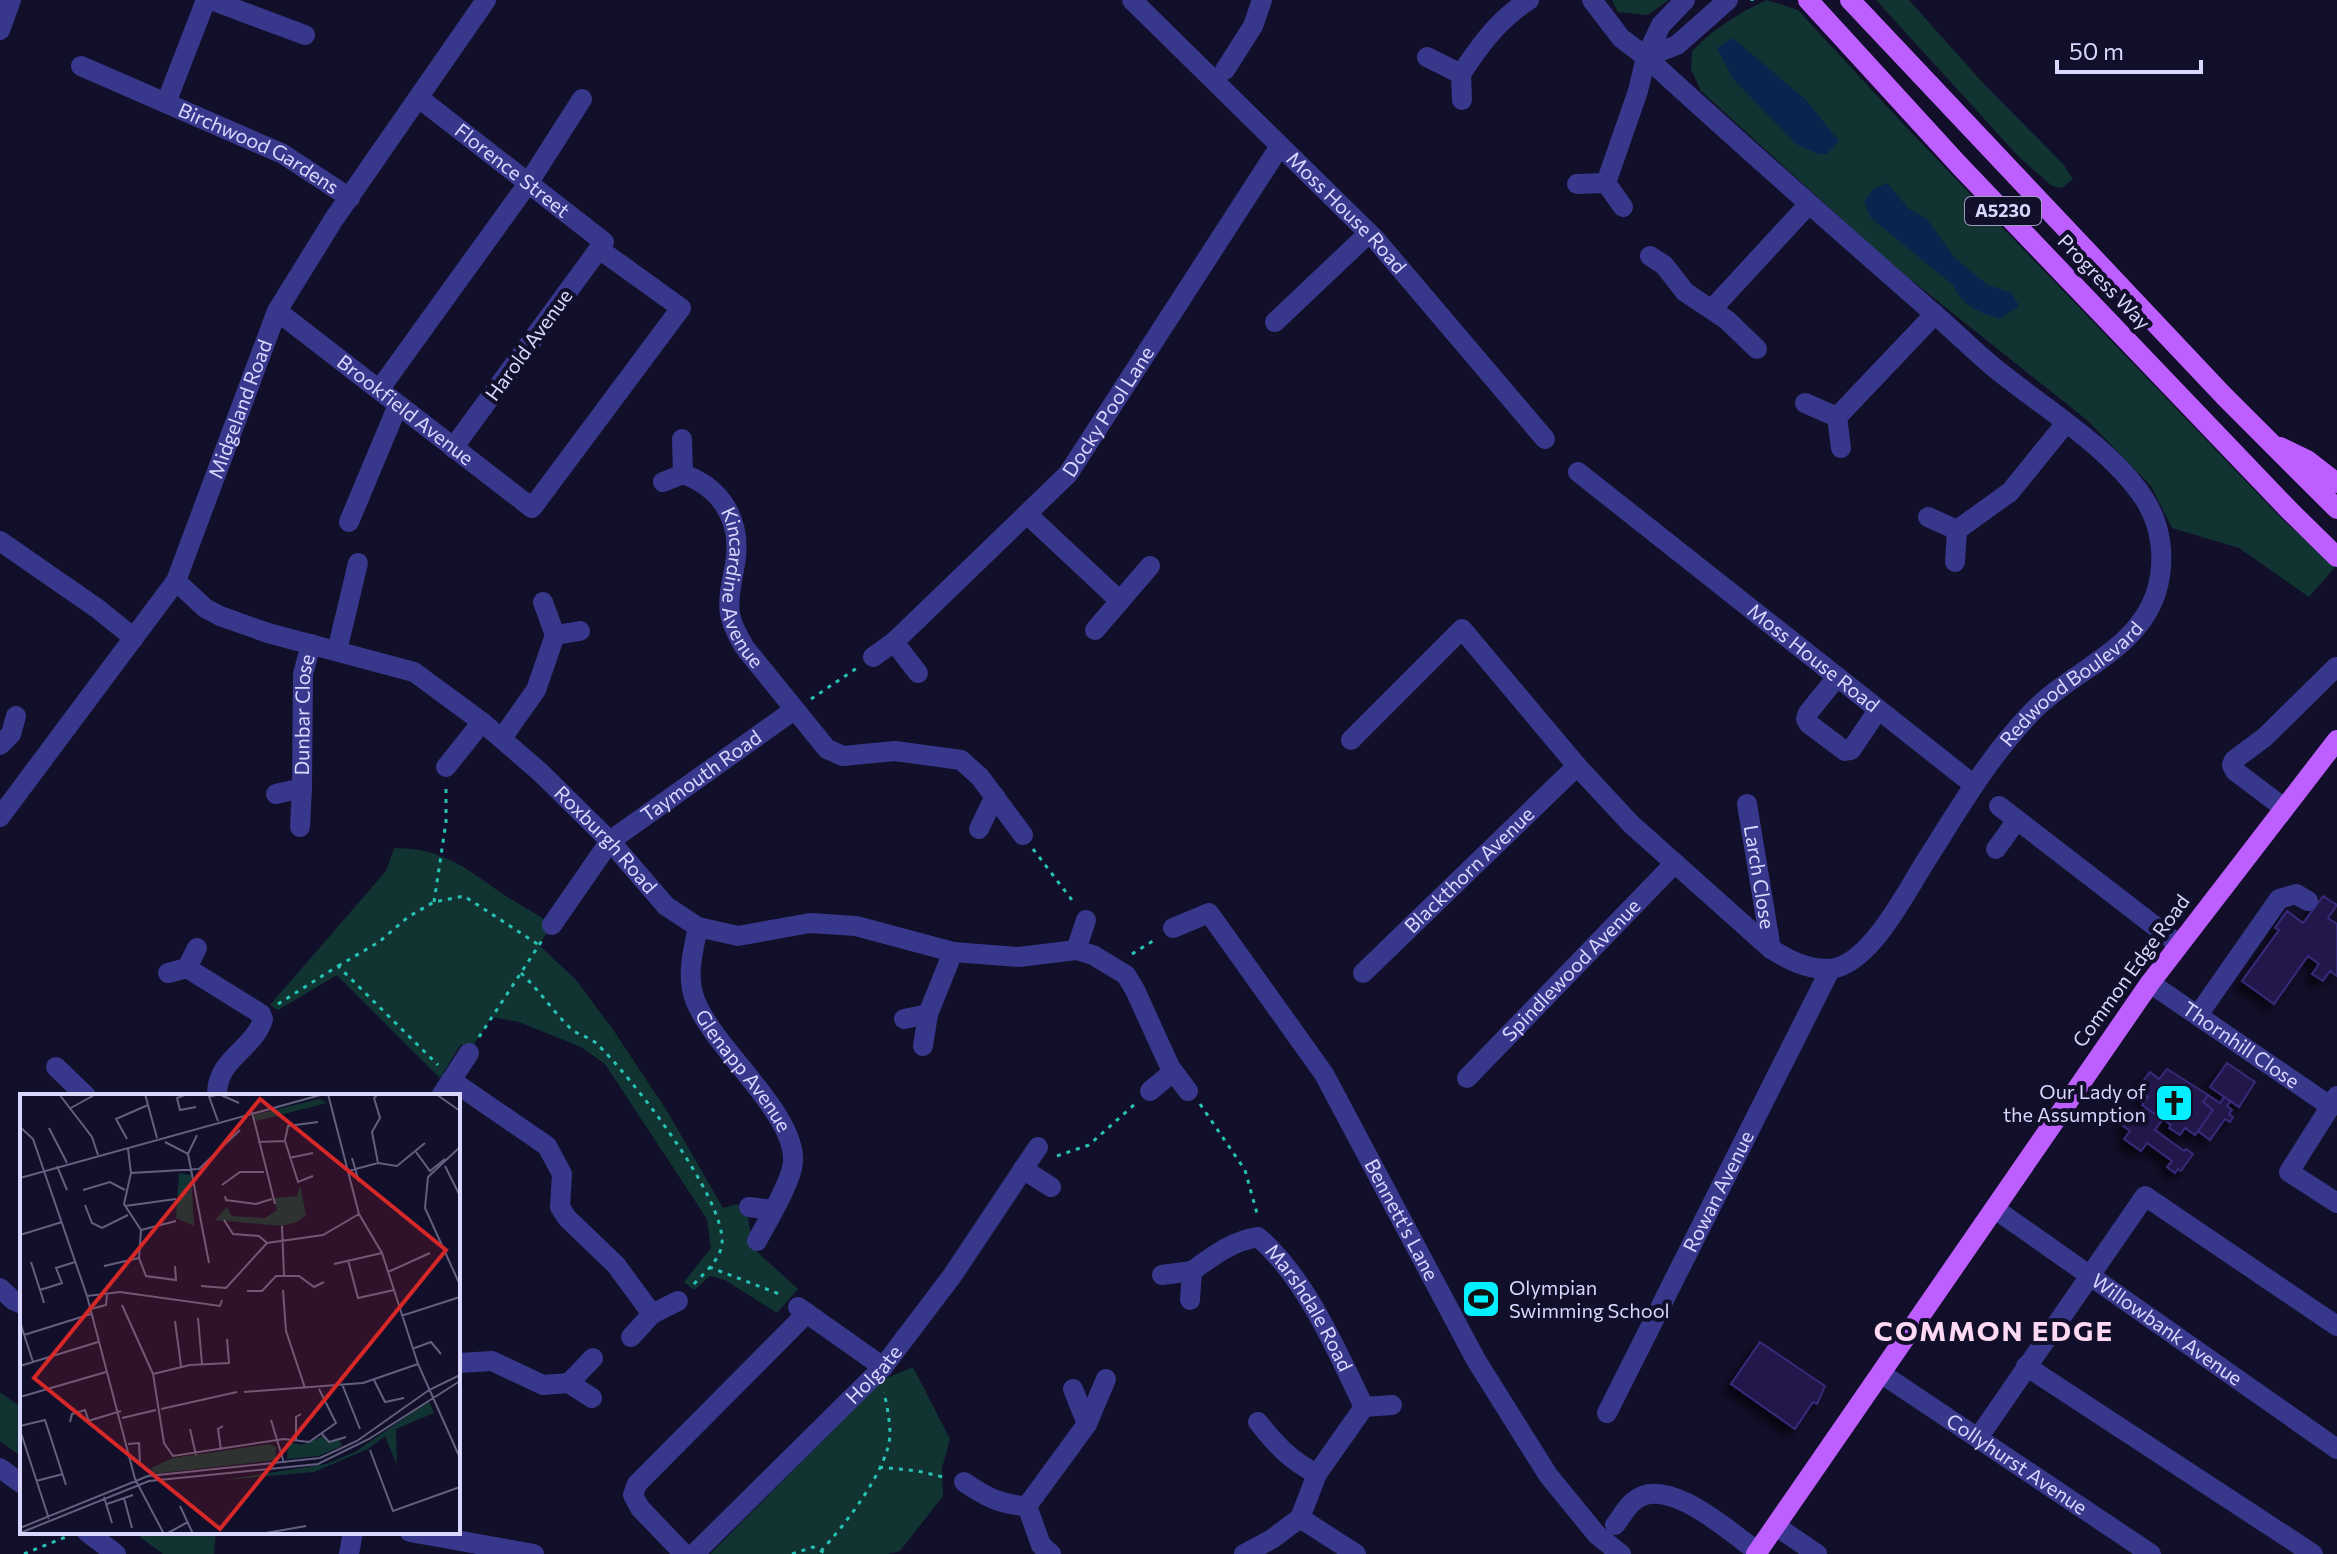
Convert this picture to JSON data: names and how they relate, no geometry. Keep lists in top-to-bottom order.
{
  "streets": {
    "main road": ["A5230", "Progress Way", "Common Edge Road"],
    "street": [
      "Birchwood Gardens",
      "Florence Street",
      "Moss House Road",
      "Harold Avenue",
      "Midgeland Road",
      "Brookfield Avenue",
      "Docky Pool Lane",
      "Kincardine Avenue",
      "Redwood Boulevard",
      "Dunbar Close",
      "Taymouth Road",
      "Roxburgh Road",
      "Blackthorn Avenue",
      "Larch Close",
      "Spindlewood Avenue",
      "Thornhill Close",
      "Glenapp Avenue",
      "Rowan Avenue",
      "Bennett's Lane",
      "Marshdale Road",
      "Willowbank Avenue",
      "Holgate",
      "Collyhurst Avenue"
    ]
  },
  "crossings": [
    ["Birchwood Gardens", "Midgeland Road"],
    ["Florence Street", "Harold Avenue"],
    ["Florence Street", "Midgeland Road"],
    ["Florence Street", "Brookfield Avenue"],
    ["Moss House Road", "Docky Pool Lane"],
    ["Moss House Road", "Redwood Boulevard"],
    ["Harold Avenue", "Brookfield Avenue"],
    ["Midgeland Road", "Brookfield Avenue"],
    ["Midgeland Road", "Roxburgh Road"],
    ["Kincardine Avenue", "Taymouth Road"],
    ["Redwood Boulevard", "Rowan Avenue"],
    ["Dunbar Close", "Roxburgh Road"],
    ["Taymouth Road", "Roxburgh Road"],
    ["Roxburgh Road", "Glenapp Avenue"],
    ["Common Edge Road", "Thornhill Close"],
    ["Common Edge Road", "Willowbank Avenue"],
    ["Common Edge Road", "Collyhurst Avenue"]
  ],
  "districts": ["COMMON EDGE"],
  "places": {
    "church": ["Our Lady of the Assumption"],
    "sports": ["Olympian Swimming School"]
  },
  "scale_bar": "50 m"
}
